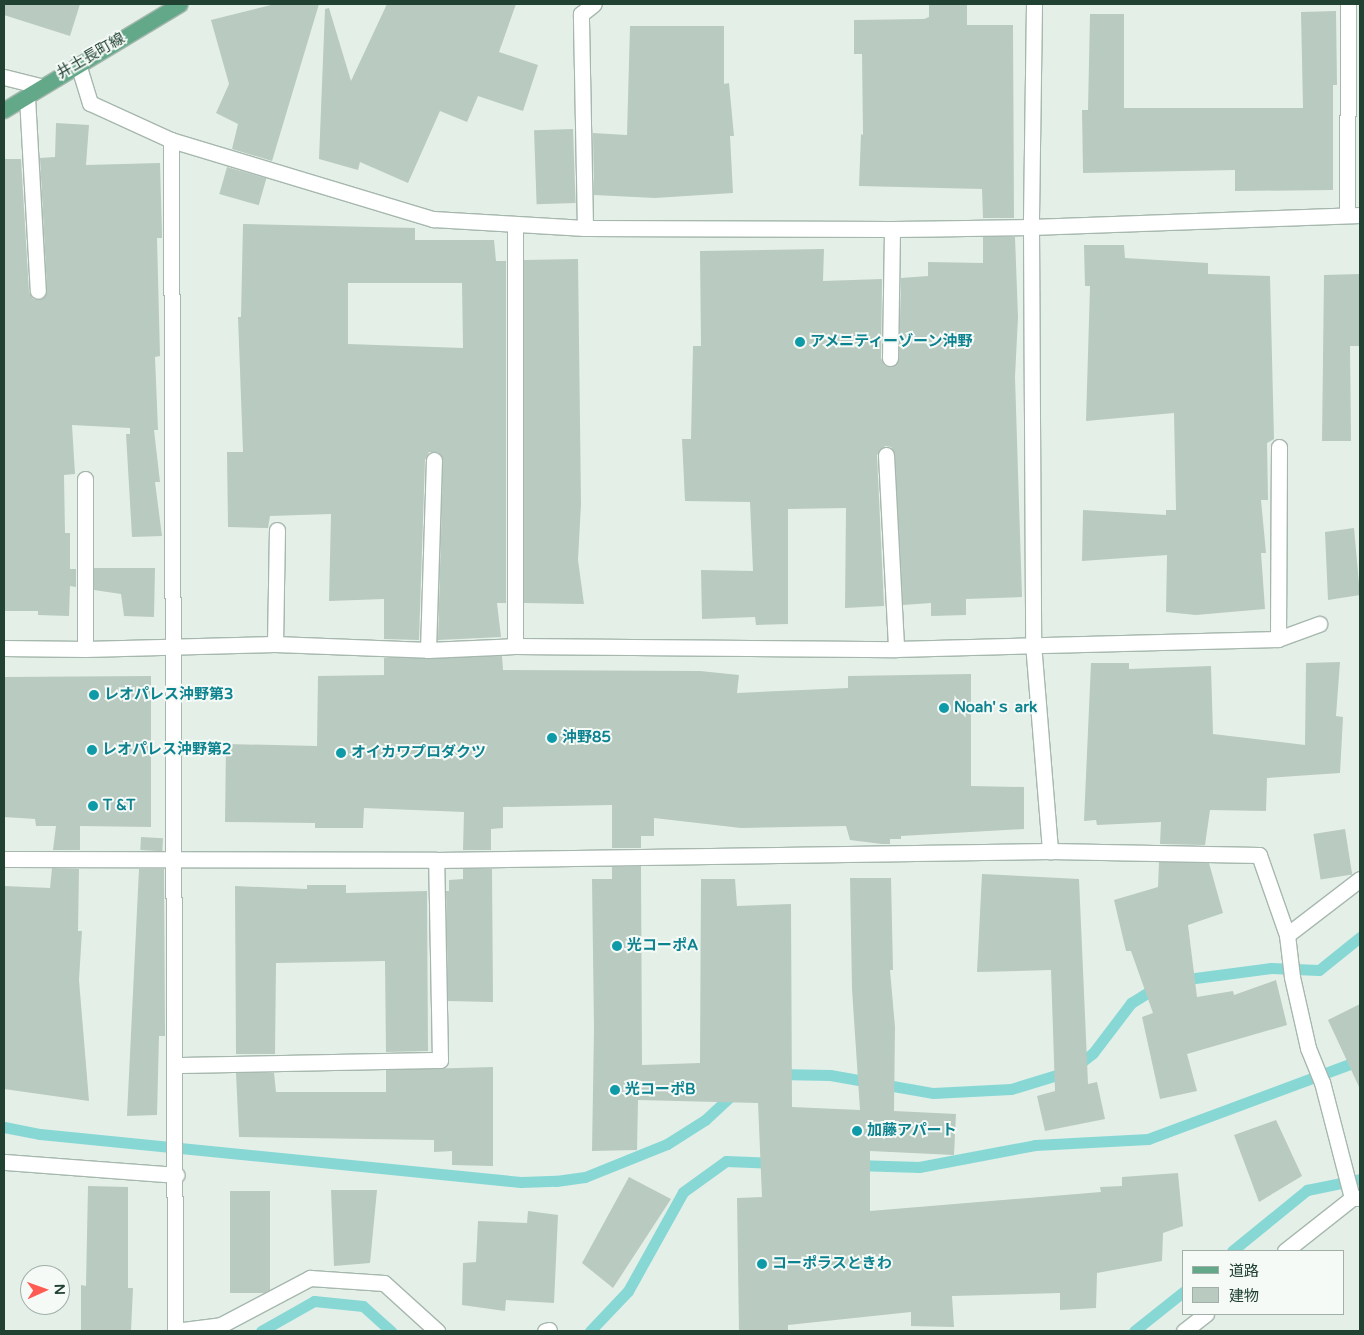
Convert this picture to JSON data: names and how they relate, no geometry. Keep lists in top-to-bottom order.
{
  "streets": {
    "main road": ["井土長町線"]
  },
  "places": [
    "アメニティーゾーン沖野",
    "レオパレス沖野第3",
    "Noah′ｓ ark",
    "沖野85",
    "レオパレス沖野第2",
    "オイカワプロダクツ",
    "T &T",
    "光コーポA",
    "光コーポB",
    "加藤アパート",
    "コーポラスときわ"
  ],
  "legend": ["道路", "建物"],
  "north": "right"
}
